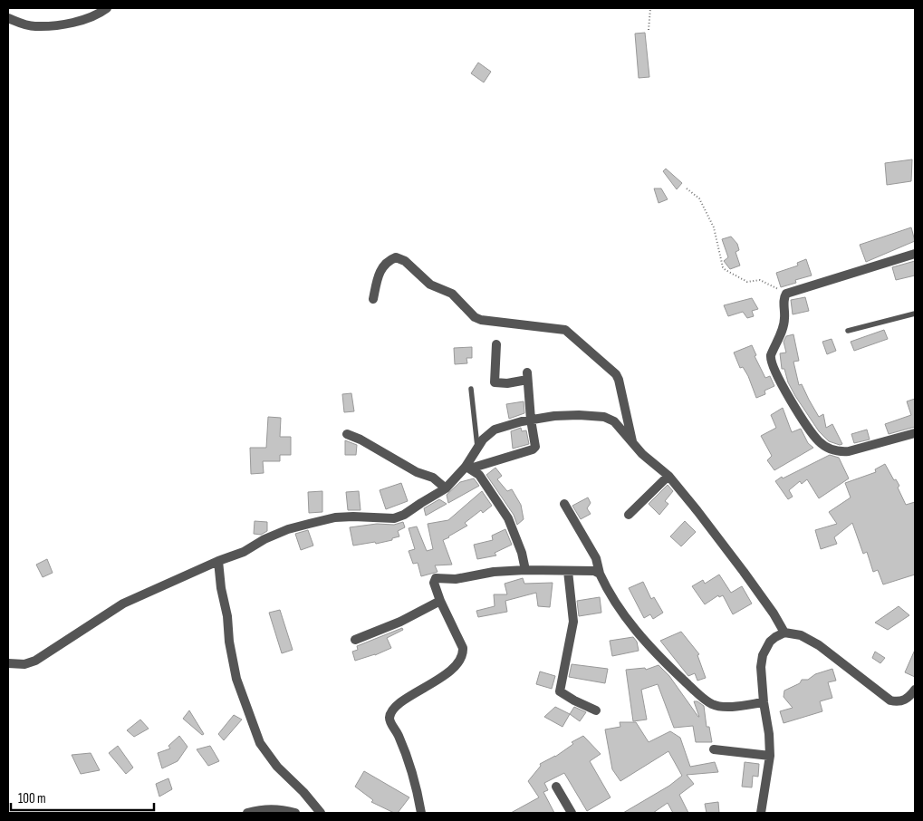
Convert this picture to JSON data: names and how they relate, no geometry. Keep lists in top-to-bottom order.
{
  "scale_bar": "100 m"
}
